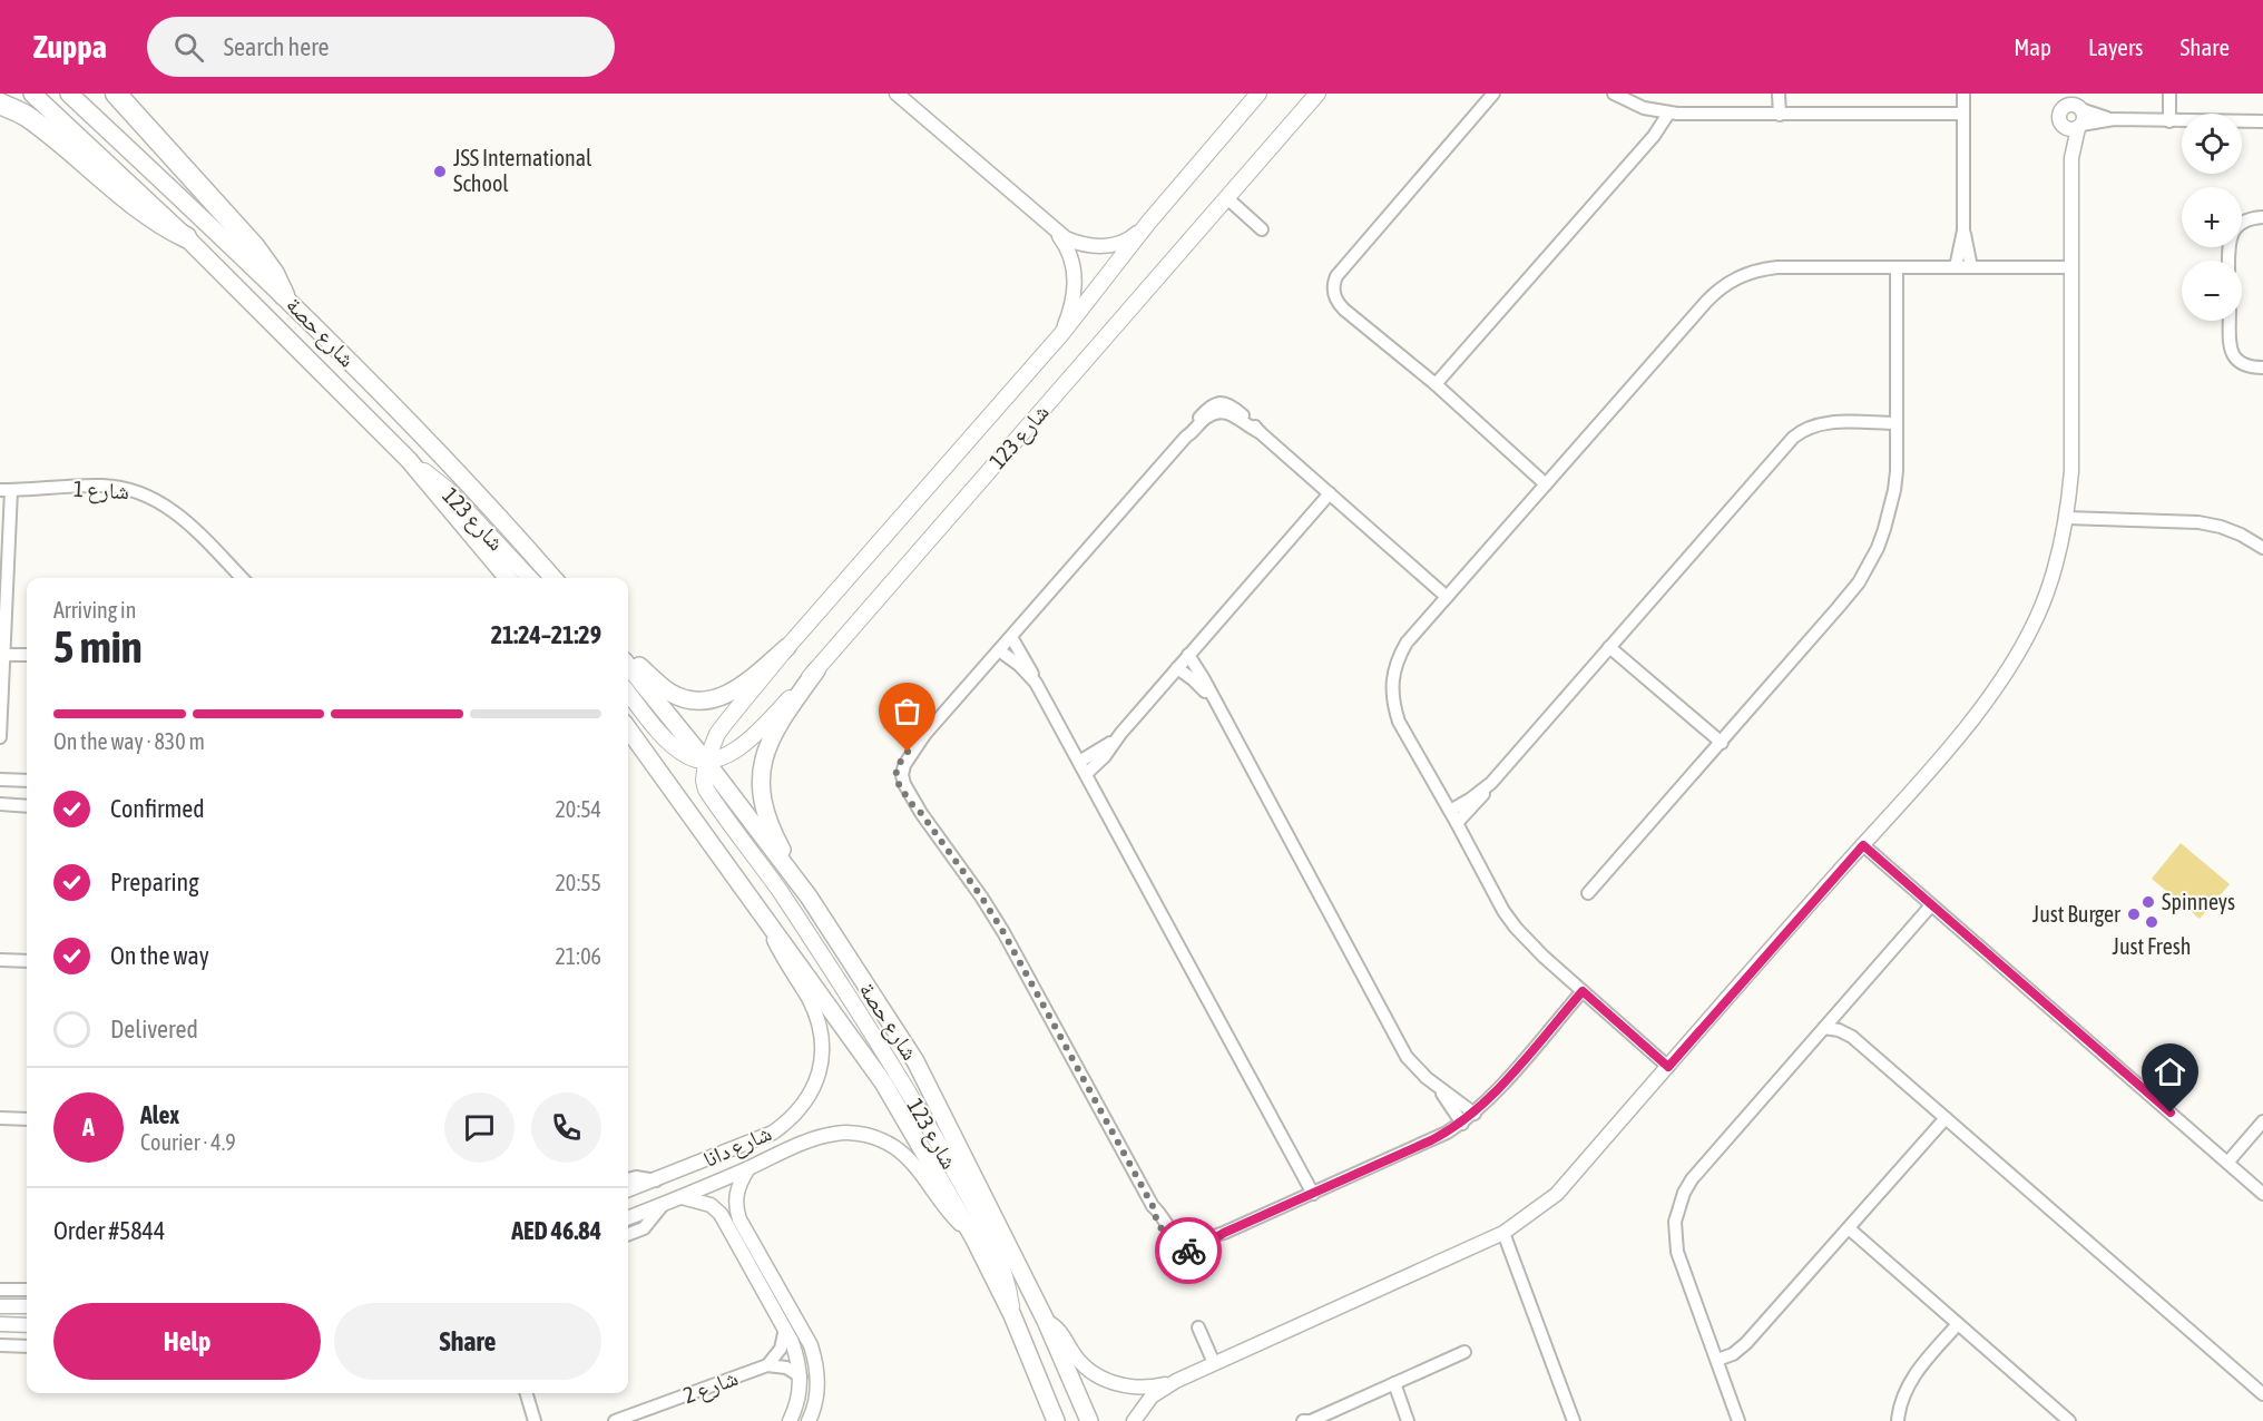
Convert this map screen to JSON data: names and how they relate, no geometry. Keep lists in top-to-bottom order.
{
  "streets": {
    "main road": ["شارع حصة", "شارع 123"],
    "street": ["شارع 1", "شارع دانا", "شارع 2"]
  },
  "crossings": [
    ["شارع حصة", "شارع 123"],
    ["شارع حصة", "شارع دانا"]
  ],
  "places": [
    "JSS International School",
    "Spinneys",
    "Just Burger",
    "Just Fresh"
  ],
  "page": {
    "header": "Zuppa",
    "search": "Search here",
    "nav": ["Map", "Layers", "Share"],
    "map_buttons": ["+", "−"],
    "heading": ["5 min", "Arriving in", "21:24–21:29"],
    "panel": [
      "Alex",
      "Courier · 4.9",
      "Order #5844",
      "AED 46.84"
    ],
    "bar": "On the way · 830 m",
    "list": [
      ["Confirmed", "20:54"],
      ["Preparing", "20:55"],
      ["On the way", "21:06"],
      "Delivered"
    ],
    "round": "A",
    "buttons": ["Help", "Share"]
  }
}
